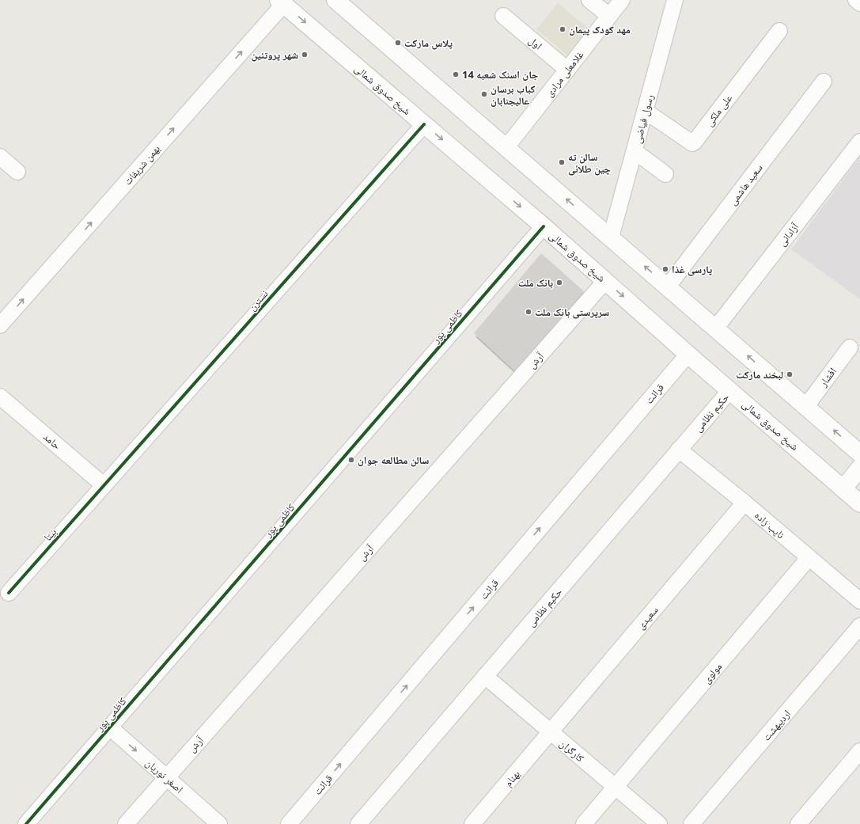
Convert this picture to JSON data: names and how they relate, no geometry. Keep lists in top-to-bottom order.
{
  "streets": {
    "main road": ["شیخ صدوق شمالی"],
    "street": [
      "اول",
      "غلامعلی مرادی",
      "علی ملکی",
      "رسول فیاضی",
      "بهمن شریفات",
      "سعید هاشمی",
      "آزادانی",
      "نسترن",
      "کاظمی پور",
      "آرش",
      "افشار",
      "قرائت",
      "حکیم نظامی",
      "حامد",
      "نایب زاده",
      "بیتا",
      "سعیدی",
      "مولوی",
      "اردیبهشت",
      "کارگران",
      "اصغر نوریان",
      "بهنام"
    ]
  },
  "crossings": [
    ["اول", "غلامعلی مرادی"],
    ["شیخ صدوق شمالی", "بهمن شریفات"],
    ["شیخ صدوق شمالی", "نسترن"],
    ["شیخ صدوق شمالی", "کاظمی پور"],
    ["شیخ صدوق شمالی", "آرش"],
    ["شیخ صدوق شمالی", "قرائت"],
    ["شیخ صدوق شمالی", "حکیم نظامی"],
    ["علی ملکی", "رسول فیاضی"],
    ["نسترن", "حامد"],
    ["نسترن", "بیتا"],
    ["کاظمی پور", "اصغر نوریان"],
    ["آرش", "اصغر نوریان"],
    ["حکیم نظامی", "نایب زاده"],
    ["حکیم نظامی", "کارگران"],
    ["حامد", "بیتا"],
    ["نایب زاده", "سعیدی"],
    ["نایب زاده", "مولوی"],
    ["سعیدی", "کارگران"],
    ["سعیدی", "بهنام"],
    ["مولوی", "کارگران"],
    ["کارگران", "بهنام"]
  ],
  "one_way": ["بهمن شریفات", "قرائت", "اصغر نوریان"],
  "places": [
    "مهد کودک پیمان",
    "پلاس مارکت",
    "شهر پروتئین",
    "جان اسنک شعبه 14",
    "کباب برسان عالیجنابان",
    "سالن ته چین طلائی",
    "پارسی غذا",
    "بانک ملت",
    "سرپرستی بانک ملت",
    "لبخند مارکت",
    "سالن مطالعه جوان"
  ]
}
